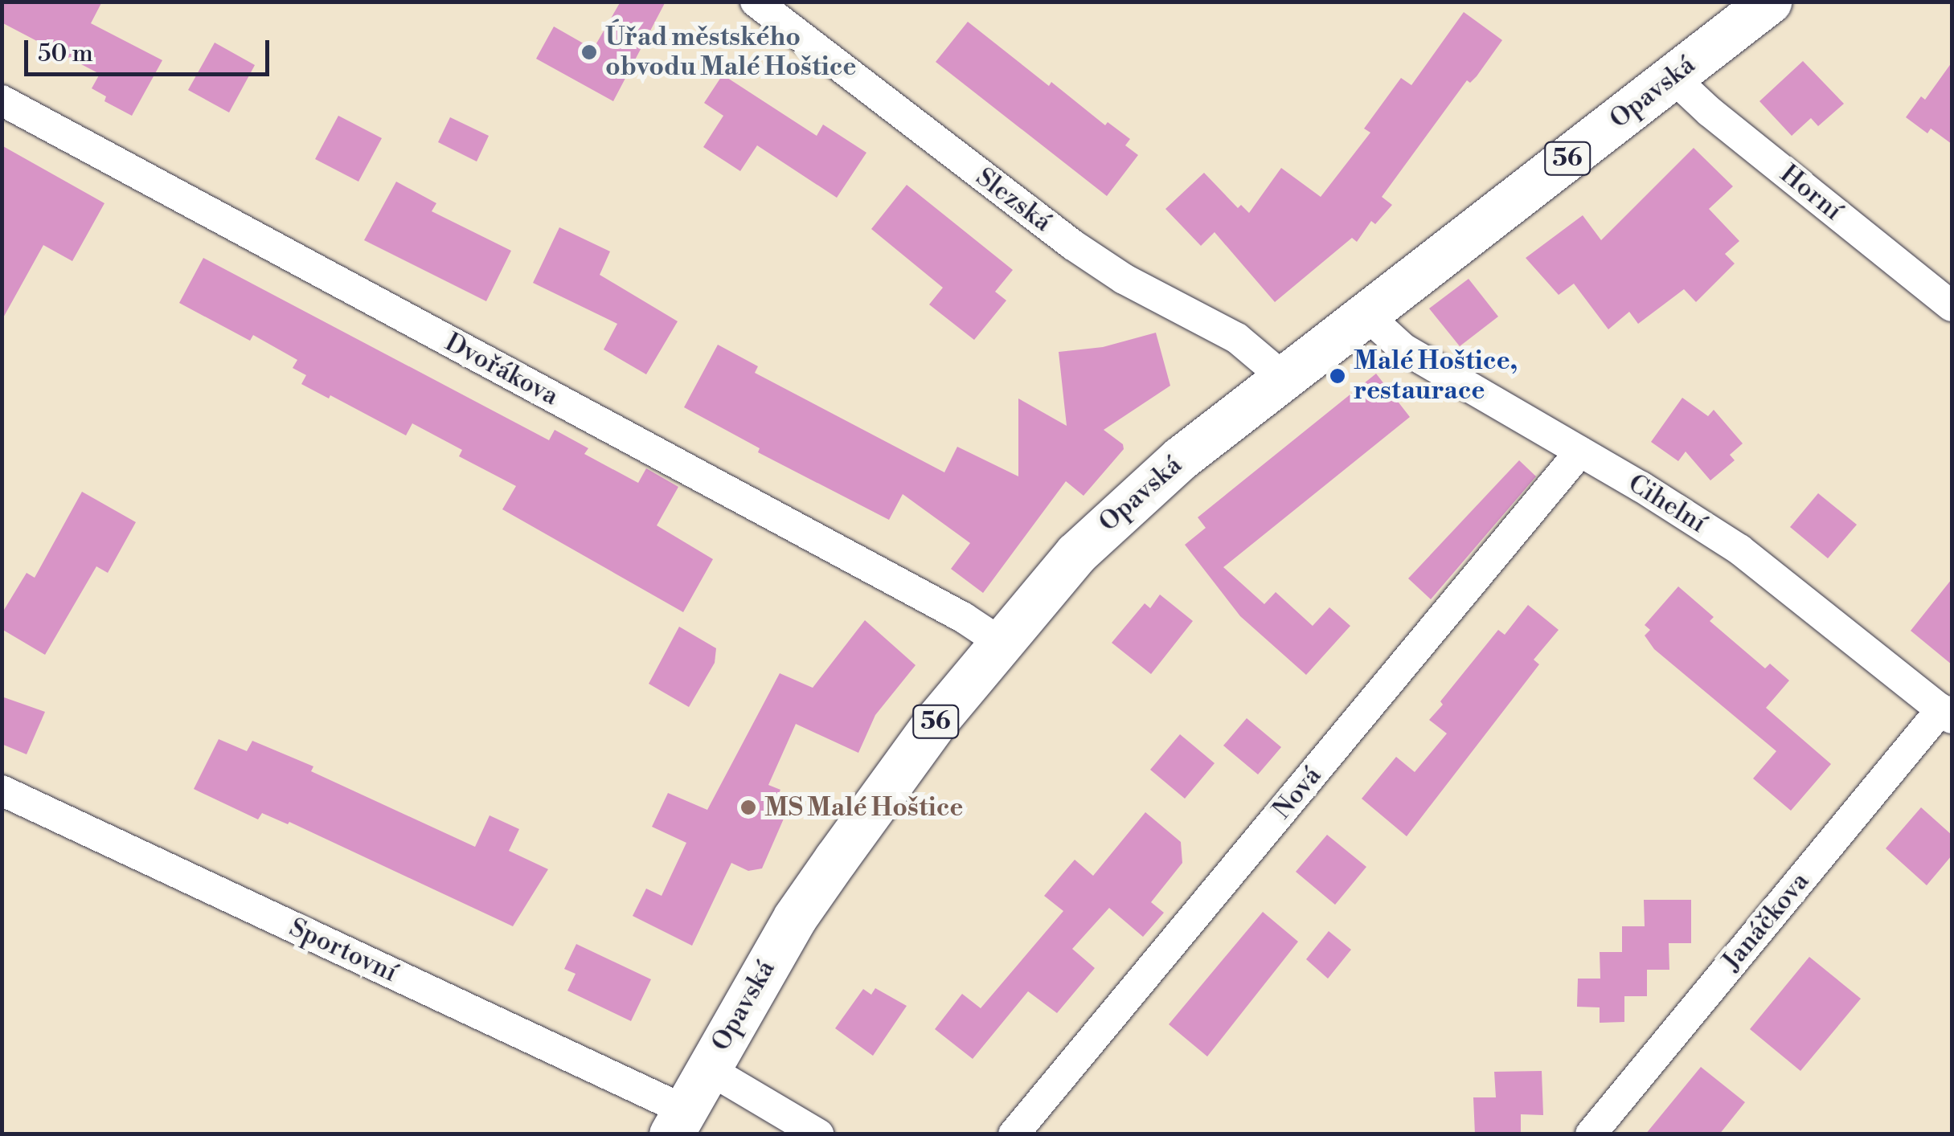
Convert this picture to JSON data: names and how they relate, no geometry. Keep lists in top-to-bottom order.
{
  "streets": {
    "main road": ["Opavská", "56"],
    "street": [
      "Horní",
      "Slezská",
      "Dvořákova",
      "Cihelní",
      "Nová",
      "Janáčkova",
      "Sportovní"
    ]
  },
  "crossings": [
    ["Opavská", "Horní"],
    ["Opavská", "Slezská"],
    ["Opavská", "Dvořákova"],
    ["Opavská", "Cihelní"],
    ["Opavská", "Sportovní"],
    ["Cihelní", "Nová"],
    ["Cihelní", "Janáčkova"]
  ],
  "places": ["Úřad městského obvodu Malé Hoštice", "Malé Hoštice, restaurace", "MS Malé Hoštice"],
  "scale_bar": "50 m"
}
